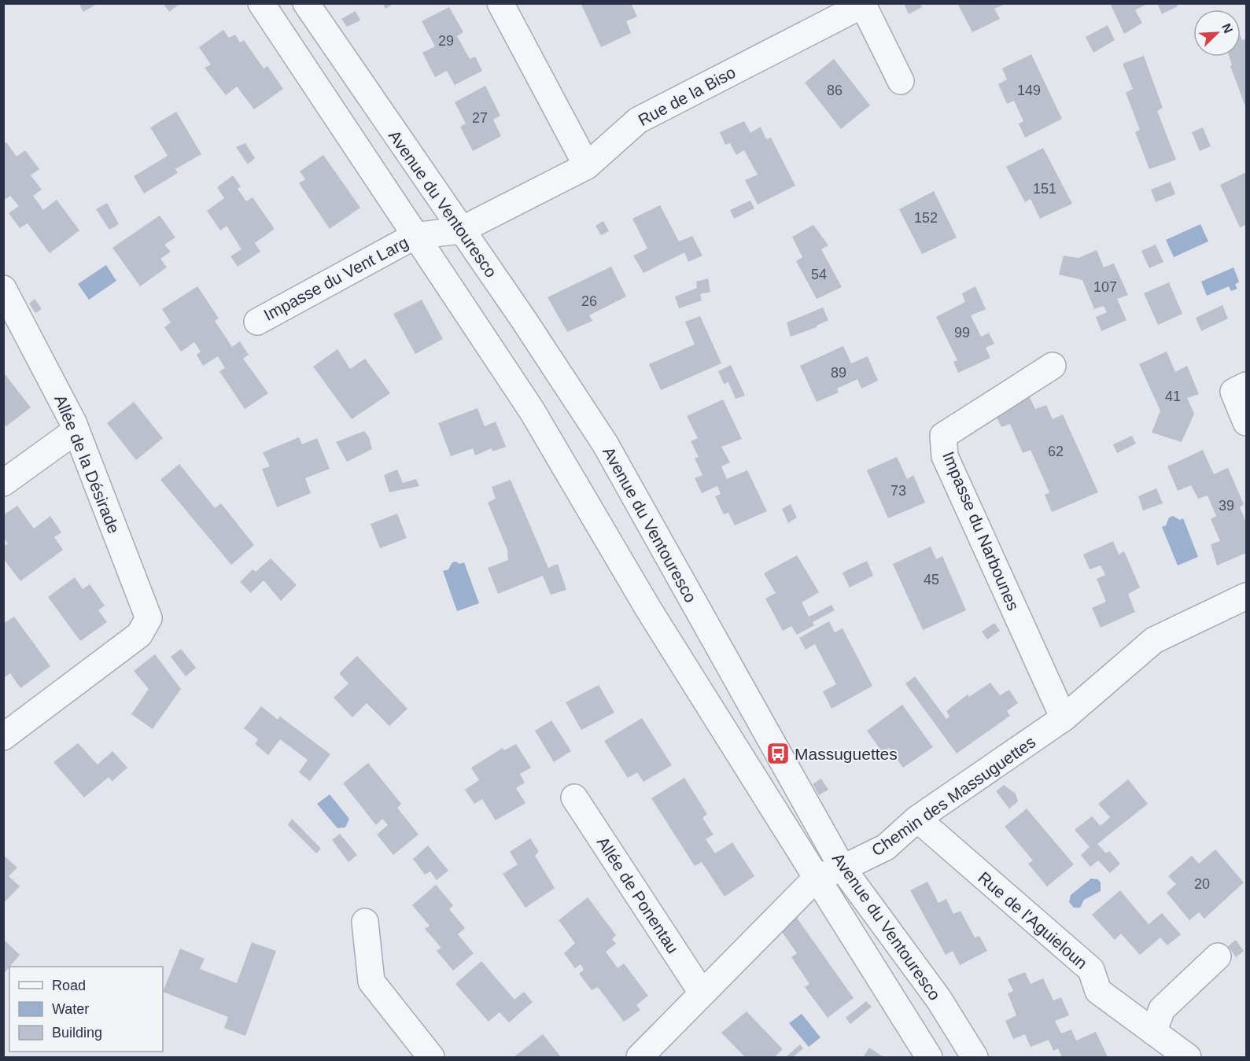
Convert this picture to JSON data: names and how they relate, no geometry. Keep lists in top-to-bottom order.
{
  "streets": {
    "street": [
      "Rue de la Biso",
      "Avenue du Ventouresco",
      "Impasse du Vent Larg",
      "Allée de la Désirade",
      "Impasse du Narbounes",
      "Chemin des Massuguettes",
      "Allée de Ponentau",
      "Rue de l'Aguieloun"
    ]
  },
  "crossings": [
    ["Rue de la Biso", "Avenue du Ventouresco"],
    ["Rue de la Biso", "Impasse du Vent Larg"],
    ["Avenue du Ventouresco", "Impasse du Vent Larg"],
    ["Avenue du Ventouresco", "Chemin des Massuguettes"],
    ["Impasse du Narbounes", "Chemin des Massuguettes"],
    ["Chemin des Massuguettes", "Allée de Ponentau"],
    ["Chemin des Massuguettes", "Rue de l'Aguieloun"]
  ],
  "places": {
    "bus stop": ["Massuguettes"]
  },
  "house_numbers": [
    "29",
    "86",
    "149",
    "27",
    "151",
    "152",
    "54",
    "107",
    "26",
    "99",
    "89",
    "41",
    "62",
    "73",
    "39",
    "45",
    "20"
  ],
  "legend": ["Road", "Water", "Building"],
  "north": "top right"
}
